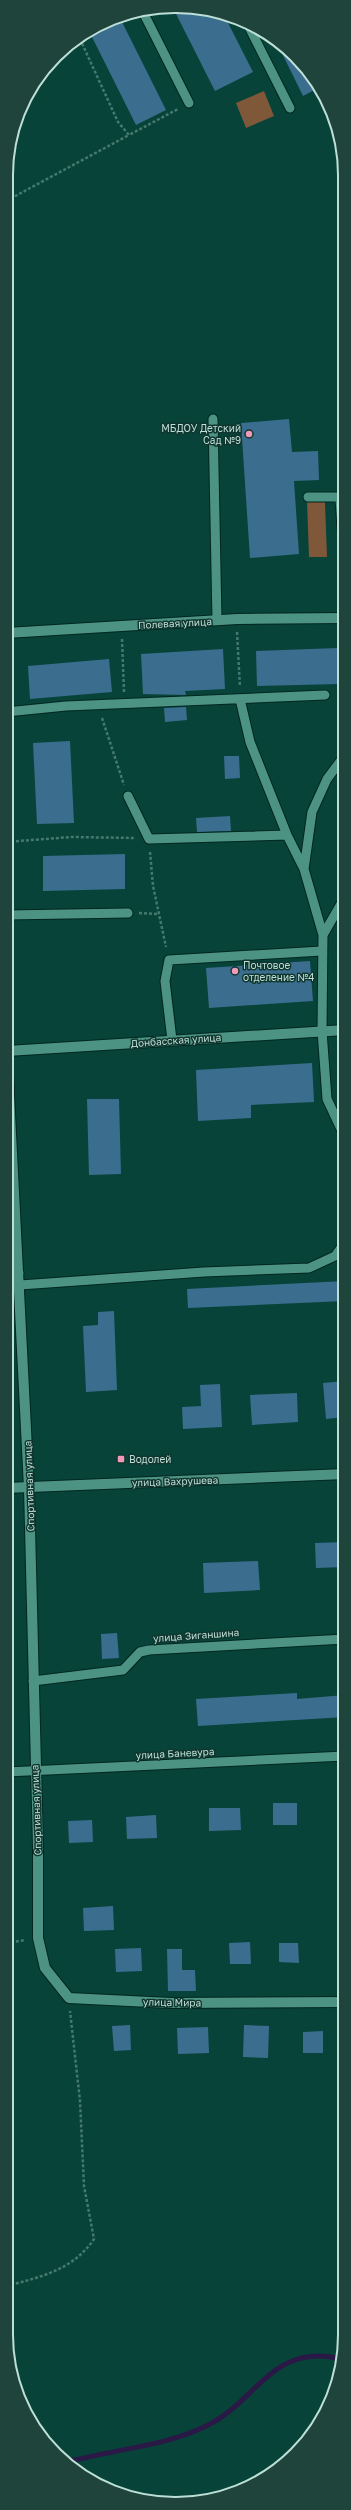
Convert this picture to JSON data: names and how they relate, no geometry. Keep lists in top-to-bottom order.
{
  "streets": {
    "street": [
      "Полевая улица",
      "Донбасская улица",
      "улица Вахрушева",
      "Спортивная улица",
      "улица Мира"
    ],
    "lane": ["улица Зиганшина", "улица Баневура"]
  },
  "crossings": [
    ["улица Вахрушева", "Спортивная улица"],
    ["Спортивная улица", "улица Зиганшина"],
    ["Спортивная улица", "улица Баневура"]
  ],
  "places": {
    "other": ["МБДОУ Детский Сад №9", "Почтовое отделение №4"],
    "transit": ["Водолей"]
  }
}
